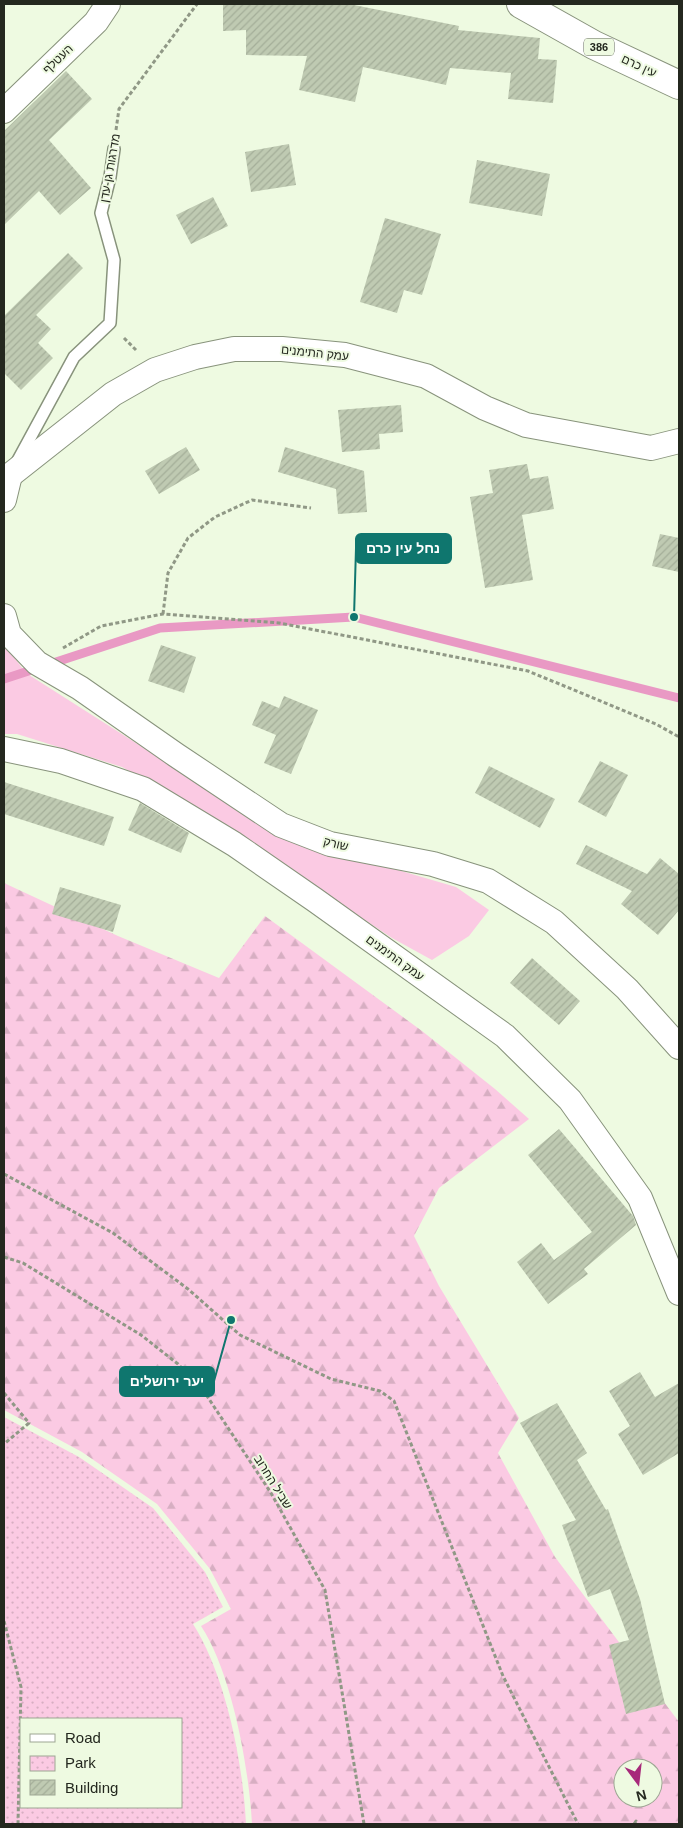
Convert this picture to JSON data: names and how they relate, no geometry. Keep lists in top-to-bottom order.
{
  "streets": {
    "main road": ["386", "עין כרם"],
    "street": ["העטלף", "עמק התימנים", "שורק"],
    "lane": ["מדרגות גן-עדן"],
    "path": ["שביל החרוב"]
  },
  "places": ["נחל עין כרם", "יער ירושלים"],
  "legend": ["Road", "Park", "Building"],
  "north": "bottom"
}
